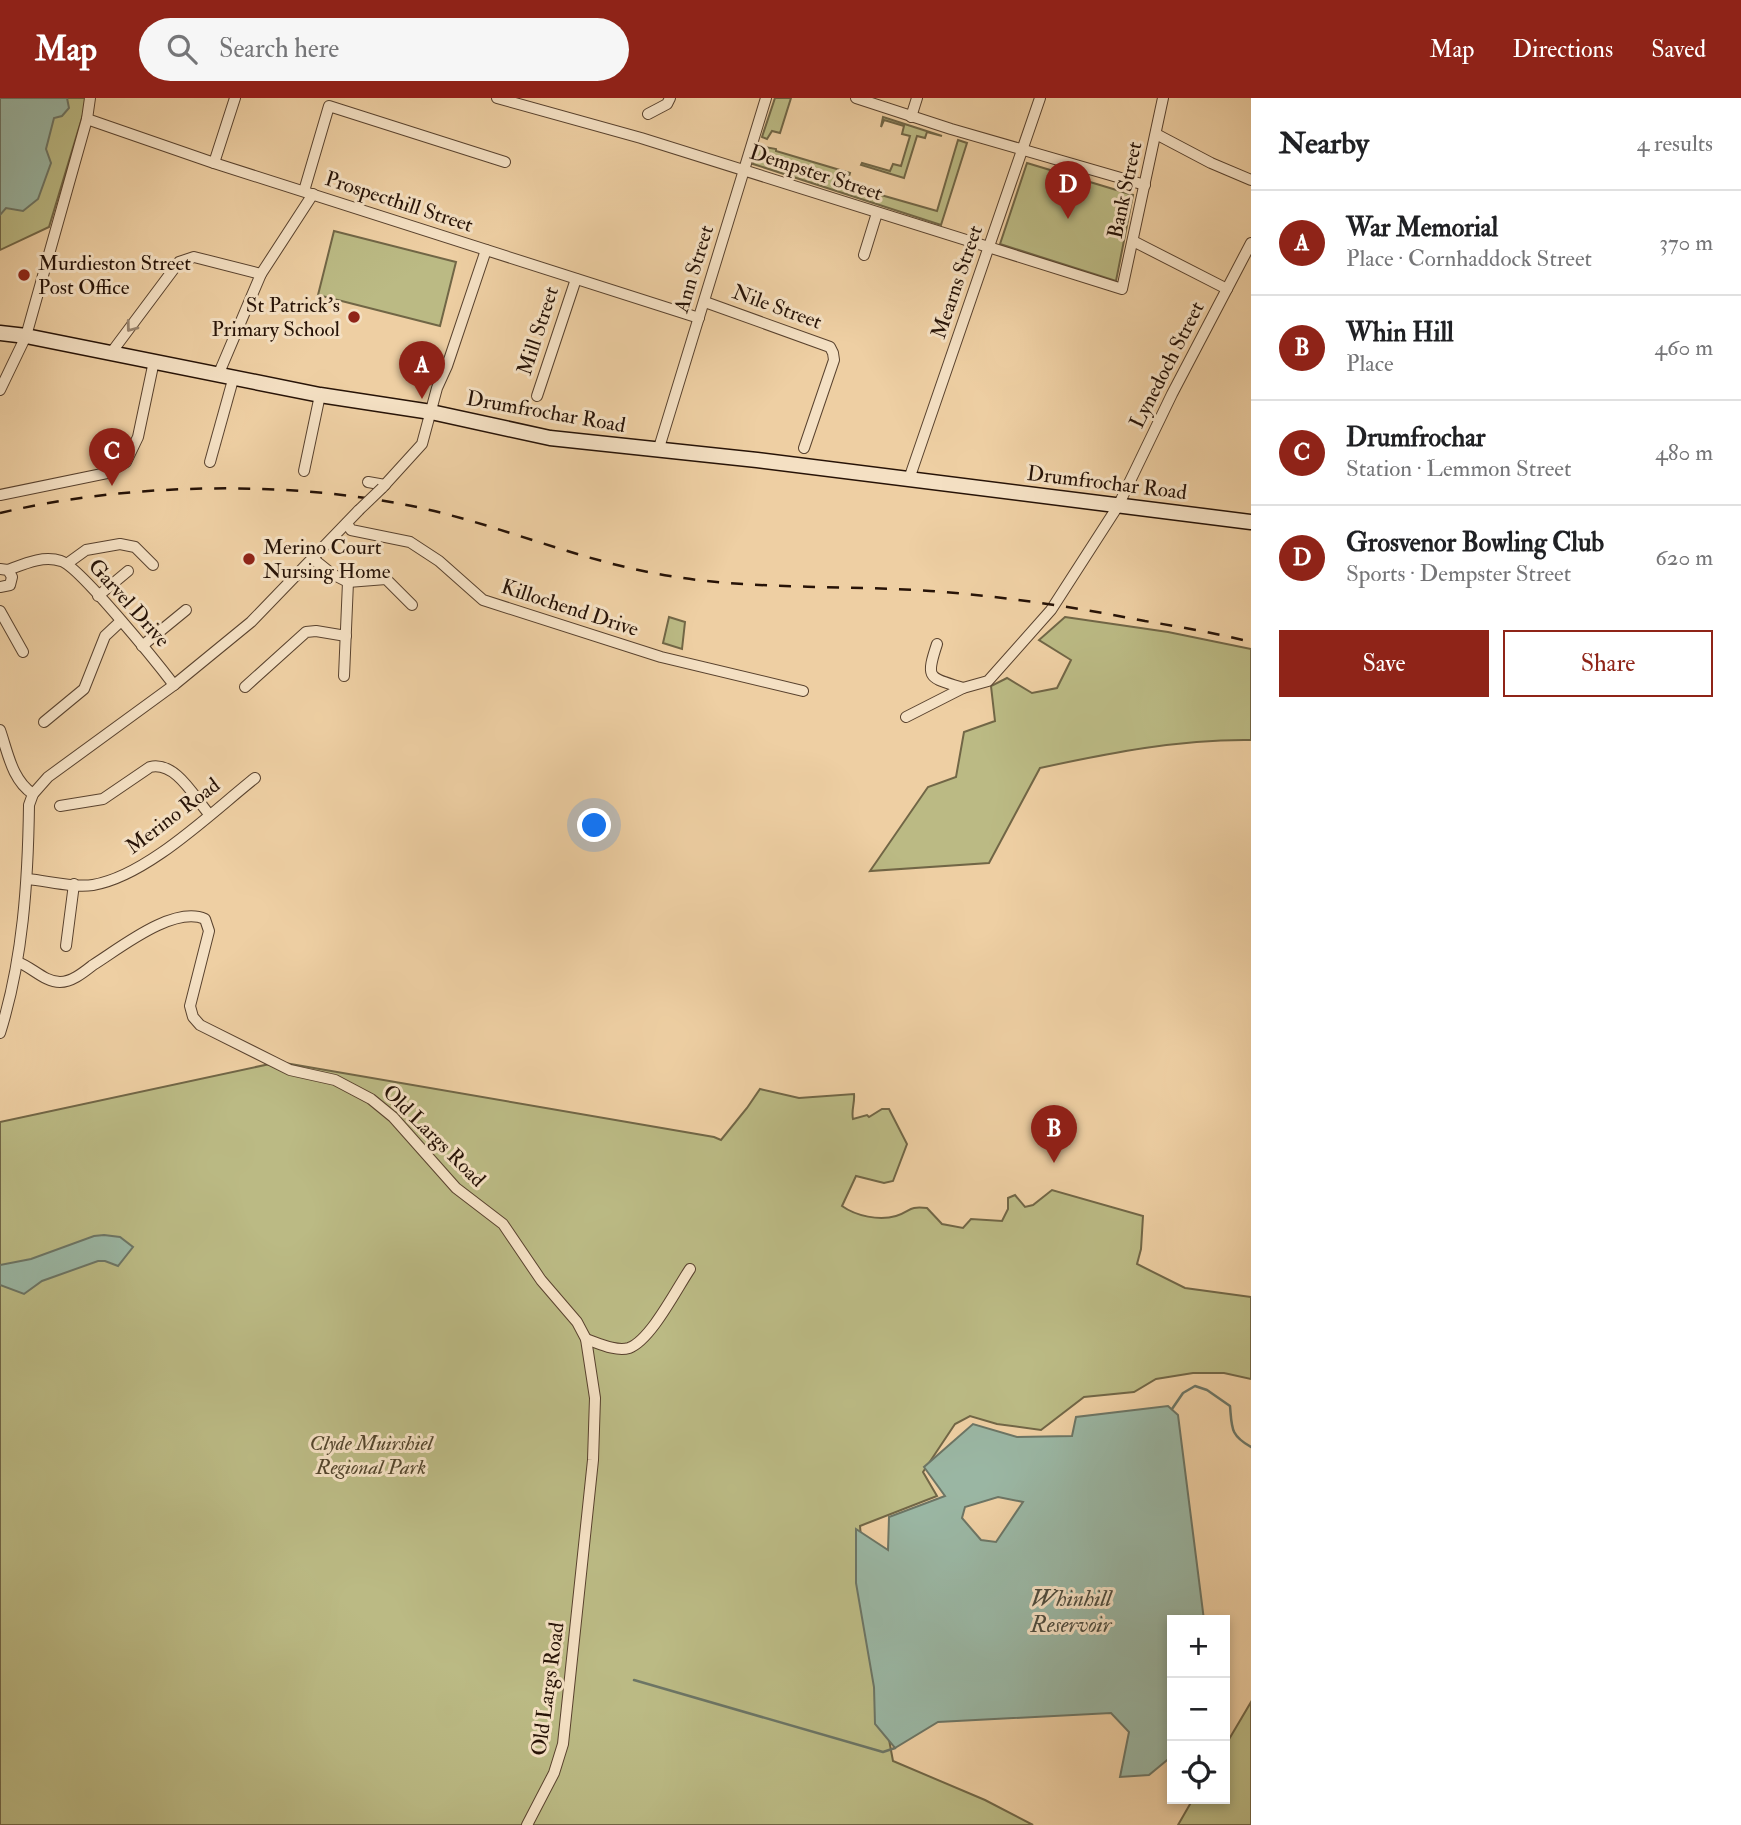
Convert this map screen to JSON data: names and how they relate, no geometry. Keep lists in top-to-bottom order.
{
  "streets": {
    "main road": ["Drumfrochar Road"],
    "street": [
      "Dempster Street",
      "Bank Street",
      "Prospecthill Street",
      "Ann Street",
      "Mearns Street",
      "Nile Street",
      "Mill Street",
      "Lynedoch Street",
      "Garvel Drive",
      "Killochend Drive",
      "Merino Road",
      "Old Largs Road"
    ]
  },
  "crossings": [
    ["Dempster Street", "Bank Street"],
    ["Dempster Street", "Ann Street"],
    ["Dempster Street", "Mearns Street"],
    ["Prospecthill Street", "Ann Street"],
    ["Prospecthill Street", "Mill Street"],
    ["Ann Street", "Nile Street"],
    ["Ann Street", "Drumfrochar Road"],
    ["Mearns Street", "Drumfrochar Road"],
    ["Lynedoch Street", "Drumfrochar Road"]
  ],
  "water": ["Whinhill Reservoir"],
  "parks": ["Clyde Muirshiel Regional Park"],
  "places": ["Murdieston Street Post Office", "St Patrick's Primary School", "Merino Court Nursing Home"],
  "page": {
    "header": "Map",
    "search": "Search here",
    "nav": ["Map", "Directions", "Saved"],
    "heading": ["Nearby", "4 results"],
    "pins": [
      "D",
      "A",
      "C",
      "B"
    ],
    "list": [
      {
        "mark": "A",
        "name": "War Memorial",
        "note": "Place · Cornhaddock Street",
        "value": "370 m"
      },
      {
        "mark": "B",
        "name": "Whin Hill",
        "note": "Place",
        "value": "460 m"
      },
      {
        "mark": "C",
        "name": "Drumfrochar",
        "note": "Station · Lemmon Street",
        "value": "480 m"
      },
      {
        "mark": "D",
        "name": "Grosvenor Bowling Club",
        "note": "Sports · Dempster Street",
        "value": "620 m"
      }
    ],
    "buttons": ["Save", "Share"],
    "map_buttons": ["+", "−"]
  }
}
